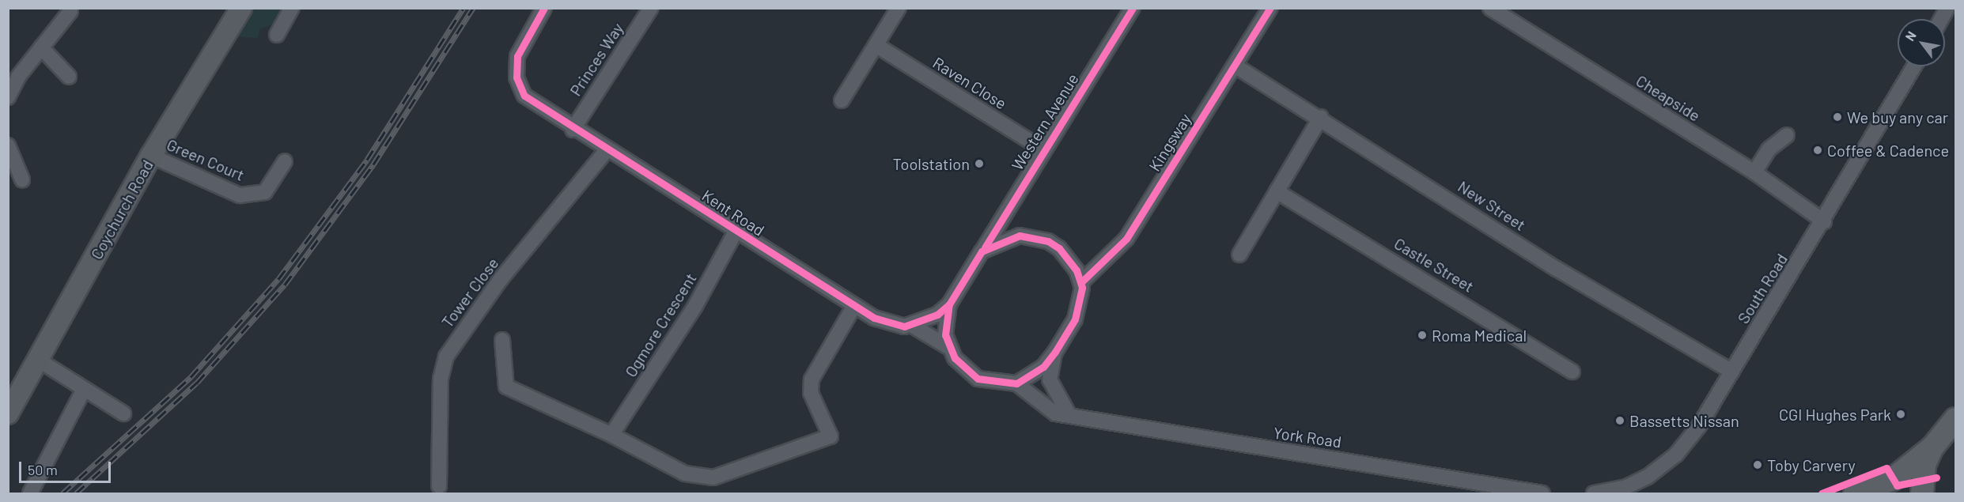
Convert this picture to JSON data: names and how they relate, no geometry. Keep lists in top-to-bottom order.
{
  "streets": {
    "main road": ["Coychurch Road"],
    "street": [
      "Princes Way",
      "Raven Close",
      "Cheapside",
      "Western Avenue",
      "Kingsway",
      "Green Court",
      "New Street",
      "Kent Road",
      "Castle Street",
      "South Road",
      "Tower Close",
      "Ogmore Crescent",
      "York Road"
    ]
  },
  "crossings": [
    ["Princes Way", "Kent Road"],
    ["Raven Close", "Western Avenue"],
    ["Cheapside", "South Road"],
    ["Western Avenue", "Kingsway"],
    ["Western Avenue", "Kent Road"],
    ["Western Avenue", "York Road"],
    ["Kingsway", "New Street"],
    ["Kingsway", "Kent Road"],
    ["Kingsway", "York Road"],
    ["Green Court", "Coychurch Road"],
    ["New Street", "South Road"],
    ["Kent Road", "Tower Close"],
    ["Kent Road", "Ogmore Crescent"],
    ["Kent Road", "York Road"]
  ],
  "places": [
    "We buy any car",
    "Coffee & Cadence",
    "Toolstation",
    "Roma Medical",
    "CGI Hughes Park",
    "Bassetts Nissan",
    "Toby Carvery"
  ],
  "scale_bar": "50 m",
  "north": "top left"
}
